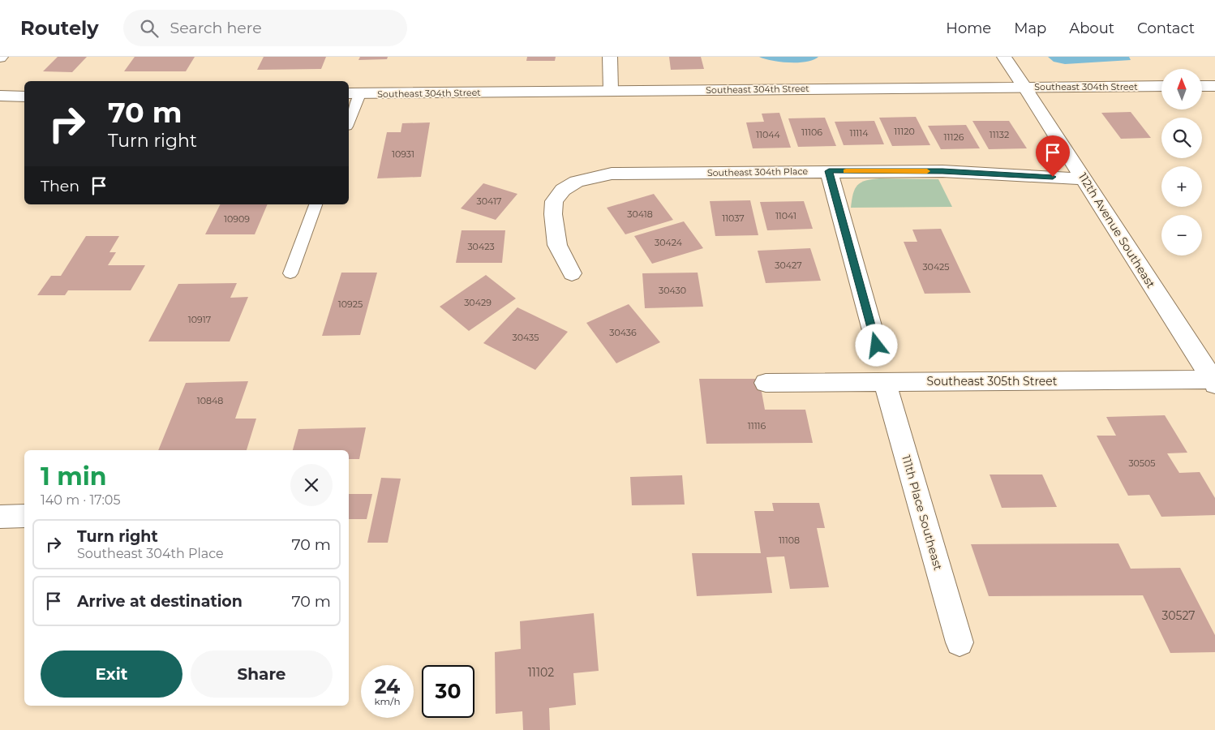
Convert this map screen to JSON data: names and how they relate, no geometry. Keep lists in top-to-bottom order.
{
  "streets": {
    "street": [
      "Southeast 304th Street",
      "Southeast 304th Place",
      "112th Avenue Southeast",
      "Southeast 305th Street",
      "111th Place Southeast"
    ]
  },
  "crossings": [
    ["Southeast 304th Street", "112th Avenue Southeast"],
    ["Southeast 304th Place", "112th Avenue Southeast"],
    ["112th Avenue Southeast", "Southeast 305th Street"],
    ["Southeast 305th Street", "111th Place Southeast"]
  ],
  "house_numbers": [
    "11120",
    "11106",
    "11114",
    "11044",
    "11132",
    "11126",
    "10931",
    "30417",
    "30418",
    "11041",
    "11037",
    "10909",
    "30424",
    "30423",
    "30427",
    "30425",
    "30430",
    "30429",
    "10925",
    "10917",
    "30436",
    "30435",
    "10848",
    "11116",
    "30505",
    "11108",
    "30527",
    "11102"
  ],
  "north": "top",
  "page": {
    "header": "Routely",
    "search": "Search here",
    "nav": [
      "Home",
      "Map",
      "About",
      "Contact"
    ],
    "map_buttons": ["+", "−"],
    "turn": ["70 m", "Turn right"],
    "then": "Then",
    "heading": ["1 min", "140 m · 17:05"],
    "list": [
      {
        "name": "Turn right",
        "note": "Southeast 304th Place",
        "value": "70 m"
      },
      {
        "name": "Arrive at destination",
        "value": "70 m"
      }
    ],
    "buttons": ["Exit", "Share"],
    "speed": "24 km/h",
    "limit": "30"
  }
}
